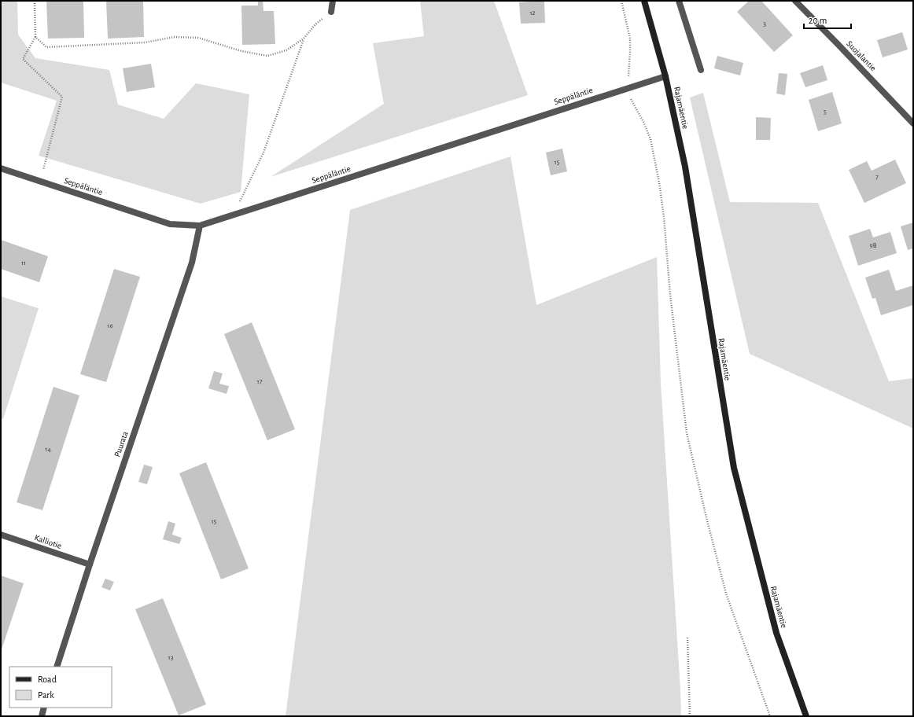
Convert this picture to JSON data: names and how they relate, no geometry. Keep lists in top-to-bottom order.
{
  "streets": {
    "main road": ["Rajamäentie"],
    "street": [
      "Suojalantie",
      "Seppäläntie",
      "Puurata",
      "Kalliotie"
    ]
  },
  "crossings": [
    ["Seppäläntie", "Rajamäentie"],
    ["Seppäläntie", "Puurata"],
    ["Puurata", "Kalliotie"]
  ],
  "house_numbers": [
    "12",
    "3",
    "5",
    "15",
    "7",
    "9B",
    "11",
    "16",
    "17",
    "14",
    "15",
    "13"
  ],
  "legend": ["Road", "Park"],
  "scale_bar": "20 m"
}
